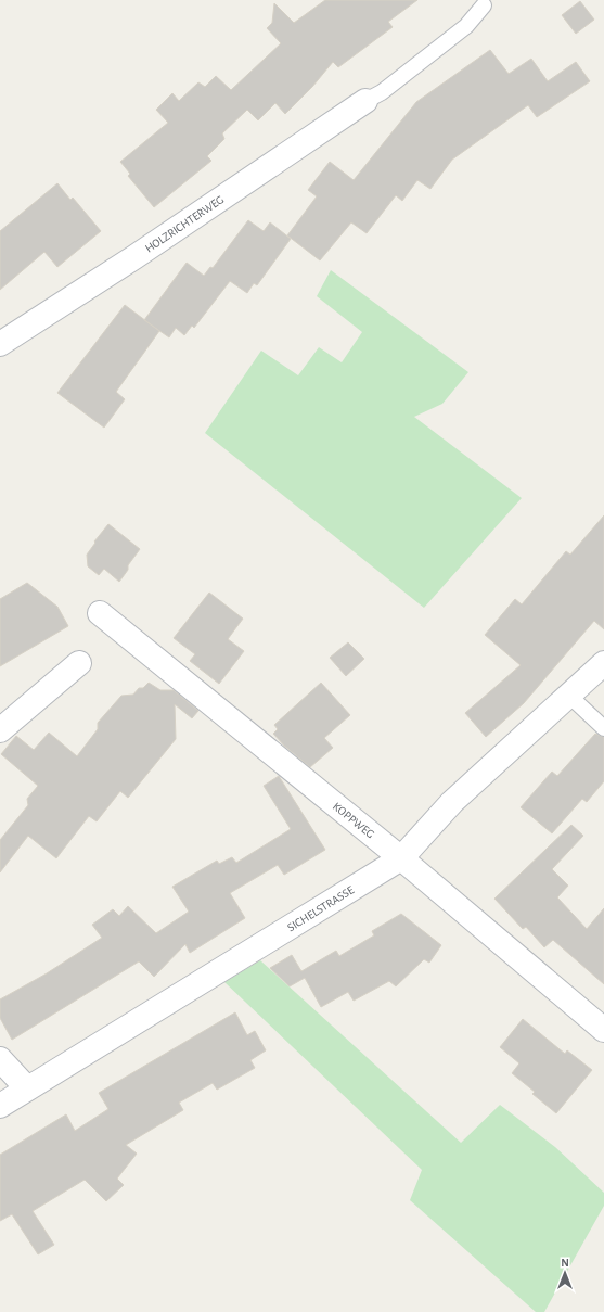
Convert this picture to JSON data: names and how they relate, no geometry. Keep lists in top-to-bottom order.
{
  "streets": {
    "street": ["HOLZRICHTERWEG", "KOPPWEG", "SICHELSTRASSE"]
  },
  "crossings": [
    ["KOPPWEG", "SICHELSTRASSE"]
  ],
  "north": "top"
}
